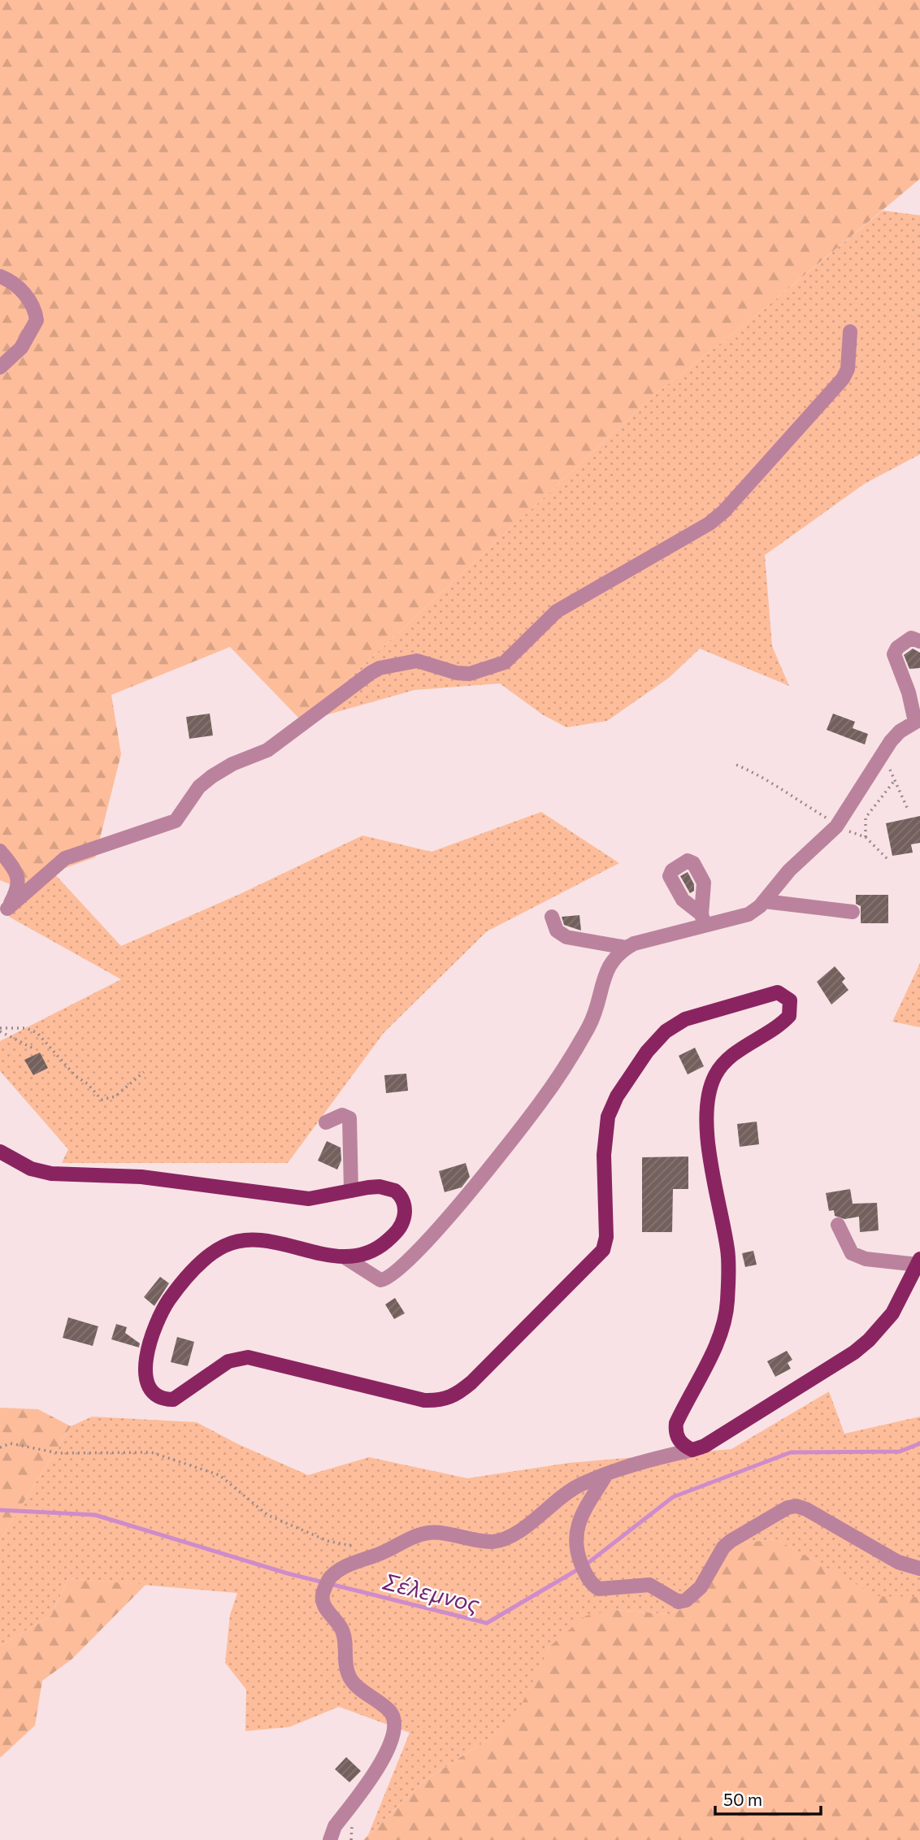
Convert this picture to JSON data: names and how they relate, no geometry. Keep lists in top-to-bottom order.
{
  "water": ["Σέλεμνος"],
  "scale_bar": "50 m"
}
